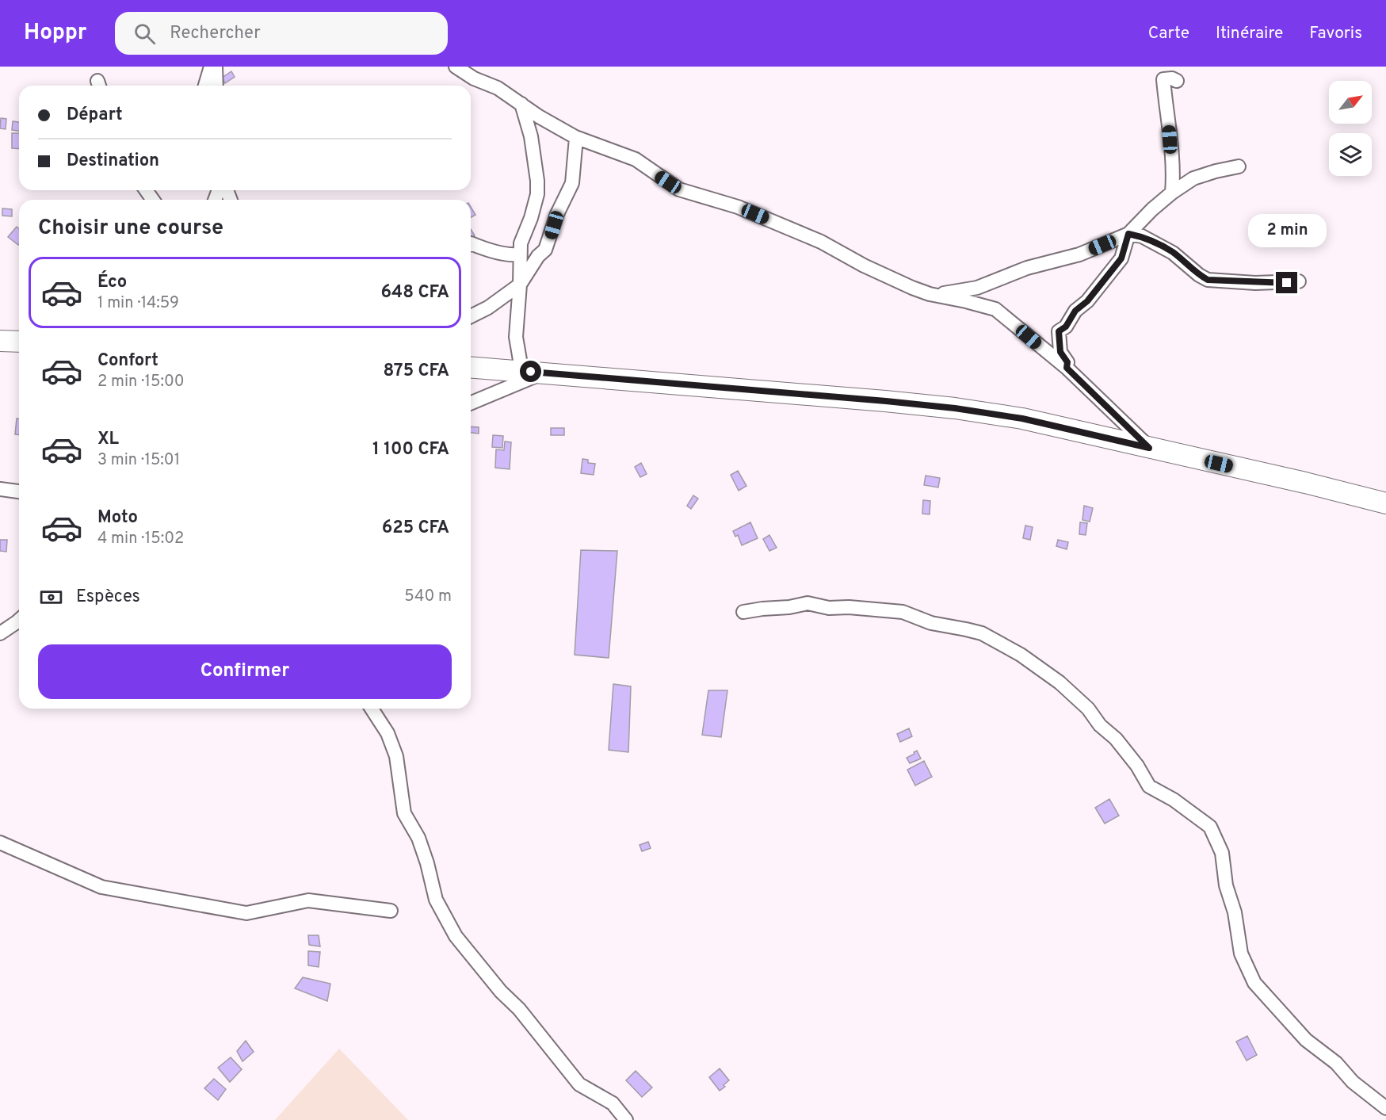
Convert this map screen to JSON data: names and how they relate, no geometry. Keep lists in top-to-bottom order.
{
  "north": "top right",
  "page": {
    "header": "Hoppr",
    "search": "Rechercher",
    "nav": ["Carte", "Itinéraire", "Favoris"],
    "banner": ["Départ", "Destination"],
    "heading": "Choisir une course",
    "bubble": "2 min",
    "list": [
      {
        "name": "Éco",
        "note": "1 min · 14:59",
        "value": "648 CFA"
      },
      {
        "name": "Confort",
        "note": "2 min · 15:00",
        "value": "875 CFA"
      },
      {
        "name": "XL",
        "note": "3 min · 15:01",
        "value": "1 100 CFA"
      },
      {
        "name": "Moto",
        "note": "4 min · 15:02",
        "value": "625 CFA"
      }
    ],
    "pay": ["Espèces", "540 m"],
    "buttons": "Confirmer"
  }
}
